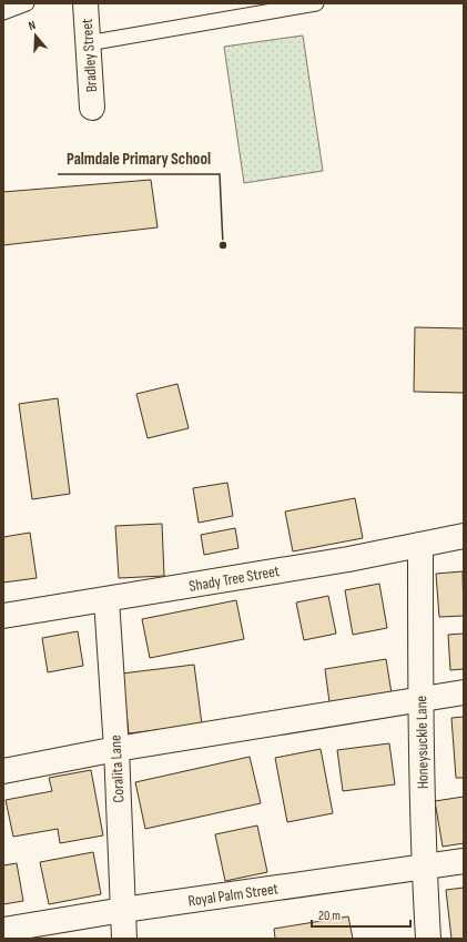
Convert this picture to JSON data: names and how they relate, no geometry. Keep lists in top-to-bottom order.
{
  "streets": {
    "street": [
      "Bradley Street",
      "Shady Tree Street",
      "Honeysuckle Lane",
      "Coralita Lane",
      "Royal Palm Street"
    ]
  },
  "crossings": [
    ["Shady Tree Street", "Honeysuckle Lane"],
    ["Shady Tree Street", "Coralita Lane"],
    ["Honeysuckle Lane", "Royal Palm Street"],
    ["Coralita Lane", "Royal Palm Street"]
  ],
  "places": ["Palmdale Primary School"],
  "scale_bar": "20 m",
  "north": "top"
}
